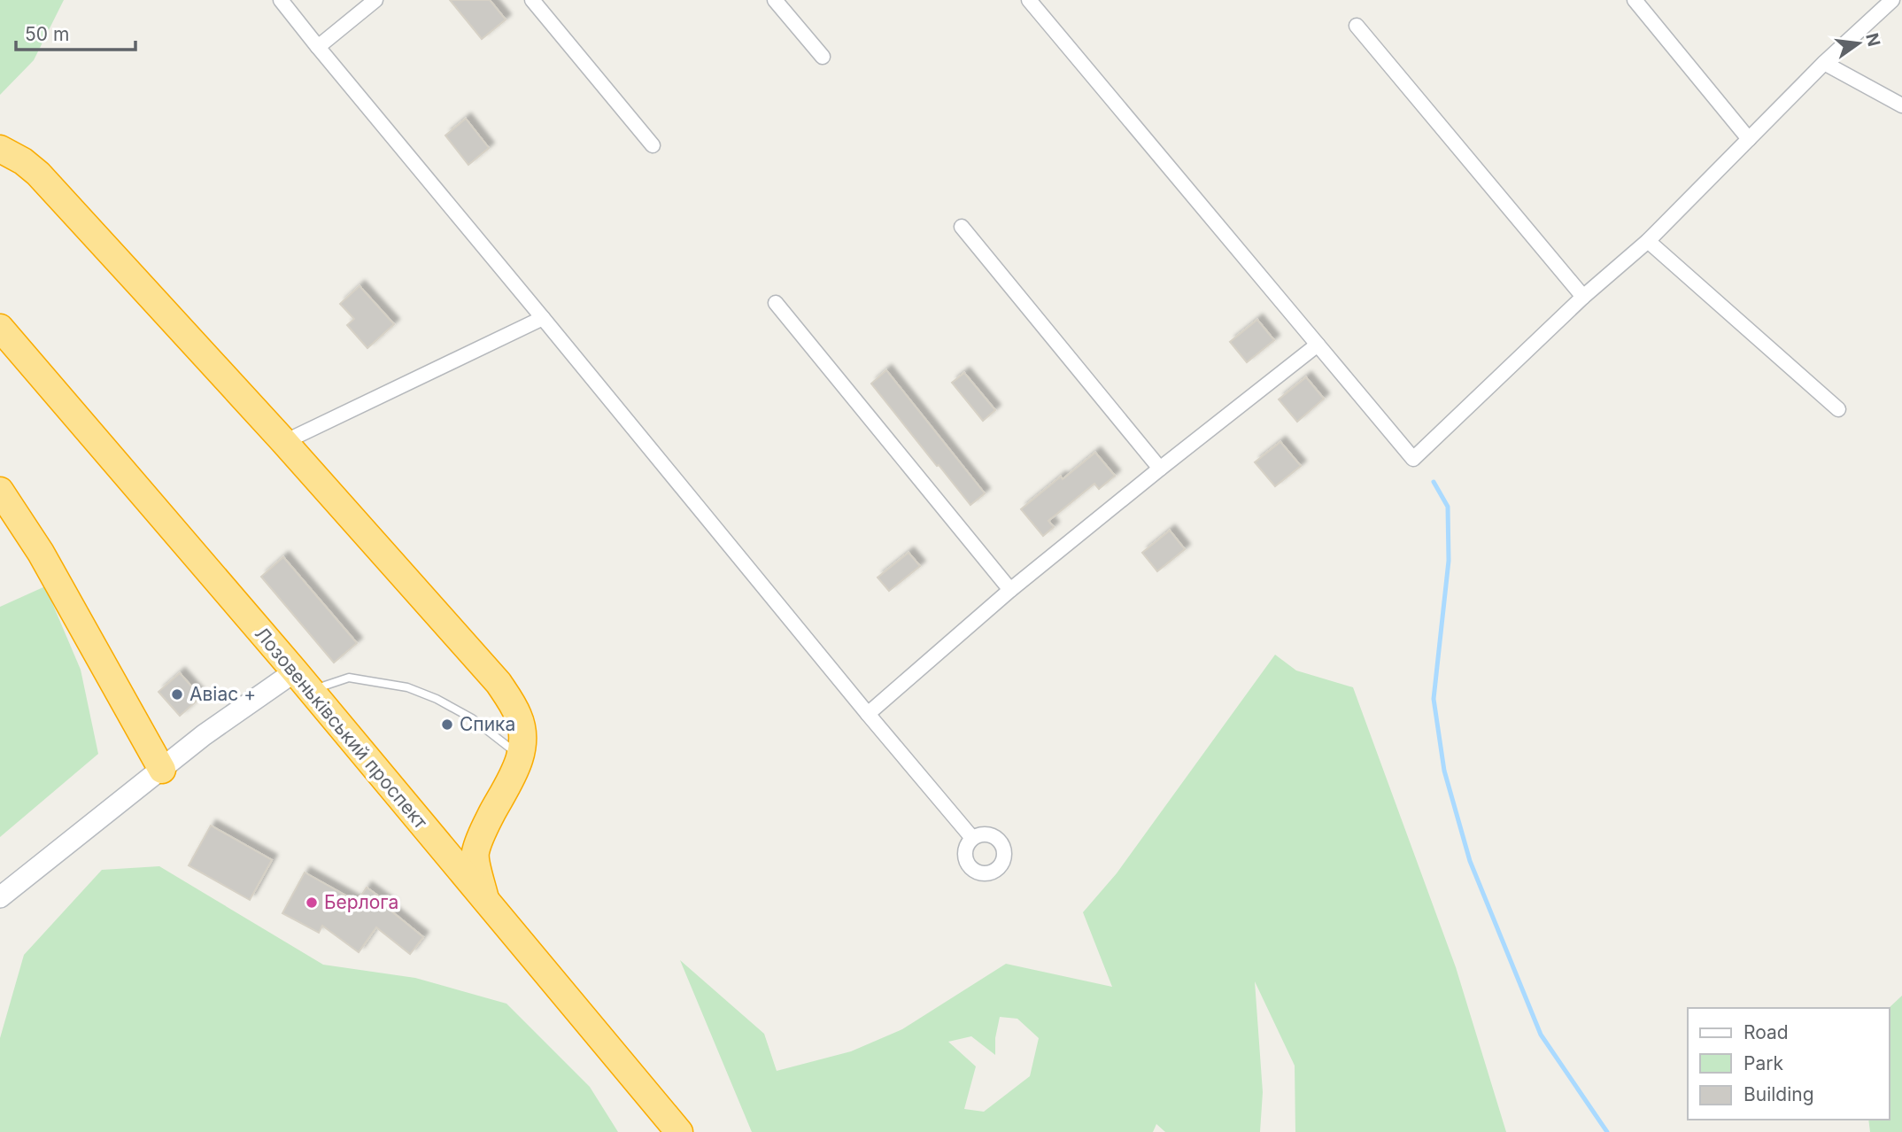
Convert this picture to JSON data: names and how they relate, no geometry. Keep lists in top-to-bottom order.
{
  "streets": {
    "highway": ["Лозовеньківський проспект"]
  },
  "places": ["Авiас +", "Спика", "Берлога"],
  "legend": ["Road", "Park", "Building"],
  "scale_bar": "50 m",
  "north": "right"
}
